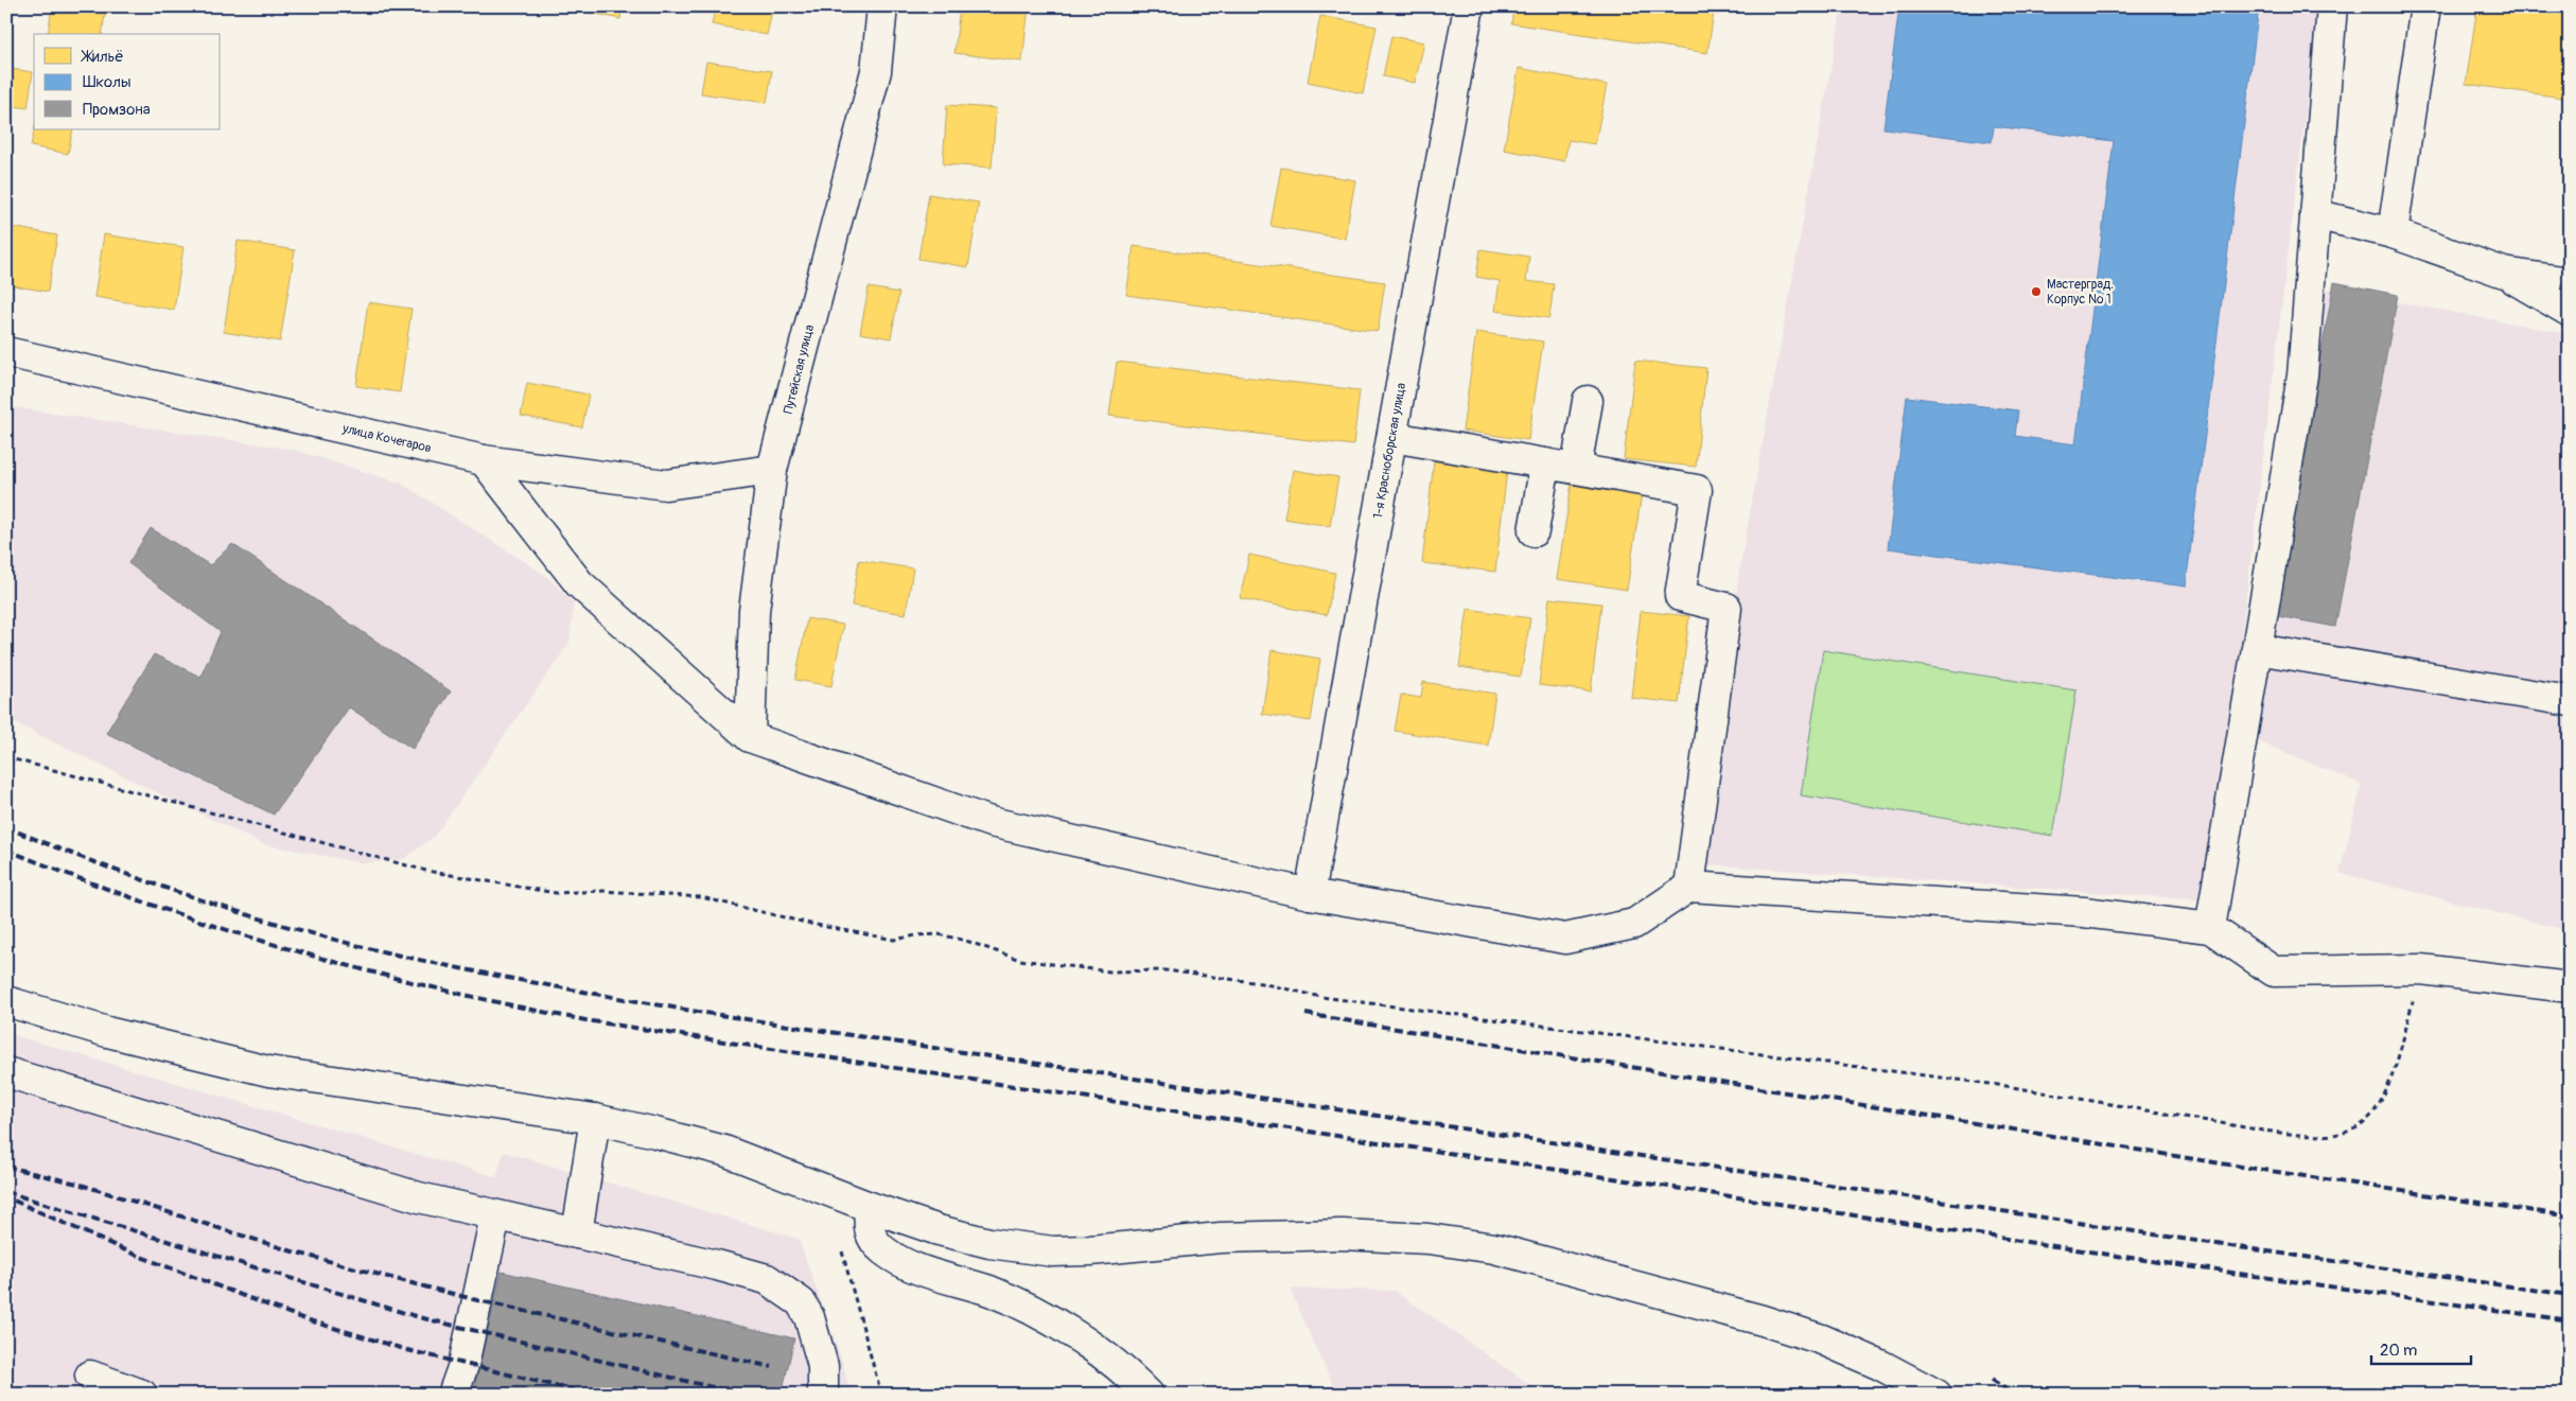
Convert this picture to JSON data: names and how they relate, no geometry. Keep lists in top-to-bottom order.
{
  "streets": {
    "street": ["Путейская улица", "улица Кочегаров", "1-я Красноборская улица"]
  },
  "crossings": [
    ["Путейская улица", "улица Кочегаров"]
  ],
  "places": ["Мастерград. Корпус № 1"],
  "legend": ["Жильё", "Школы", "Промзона"],
  "scale_bar": "20 m"
}
